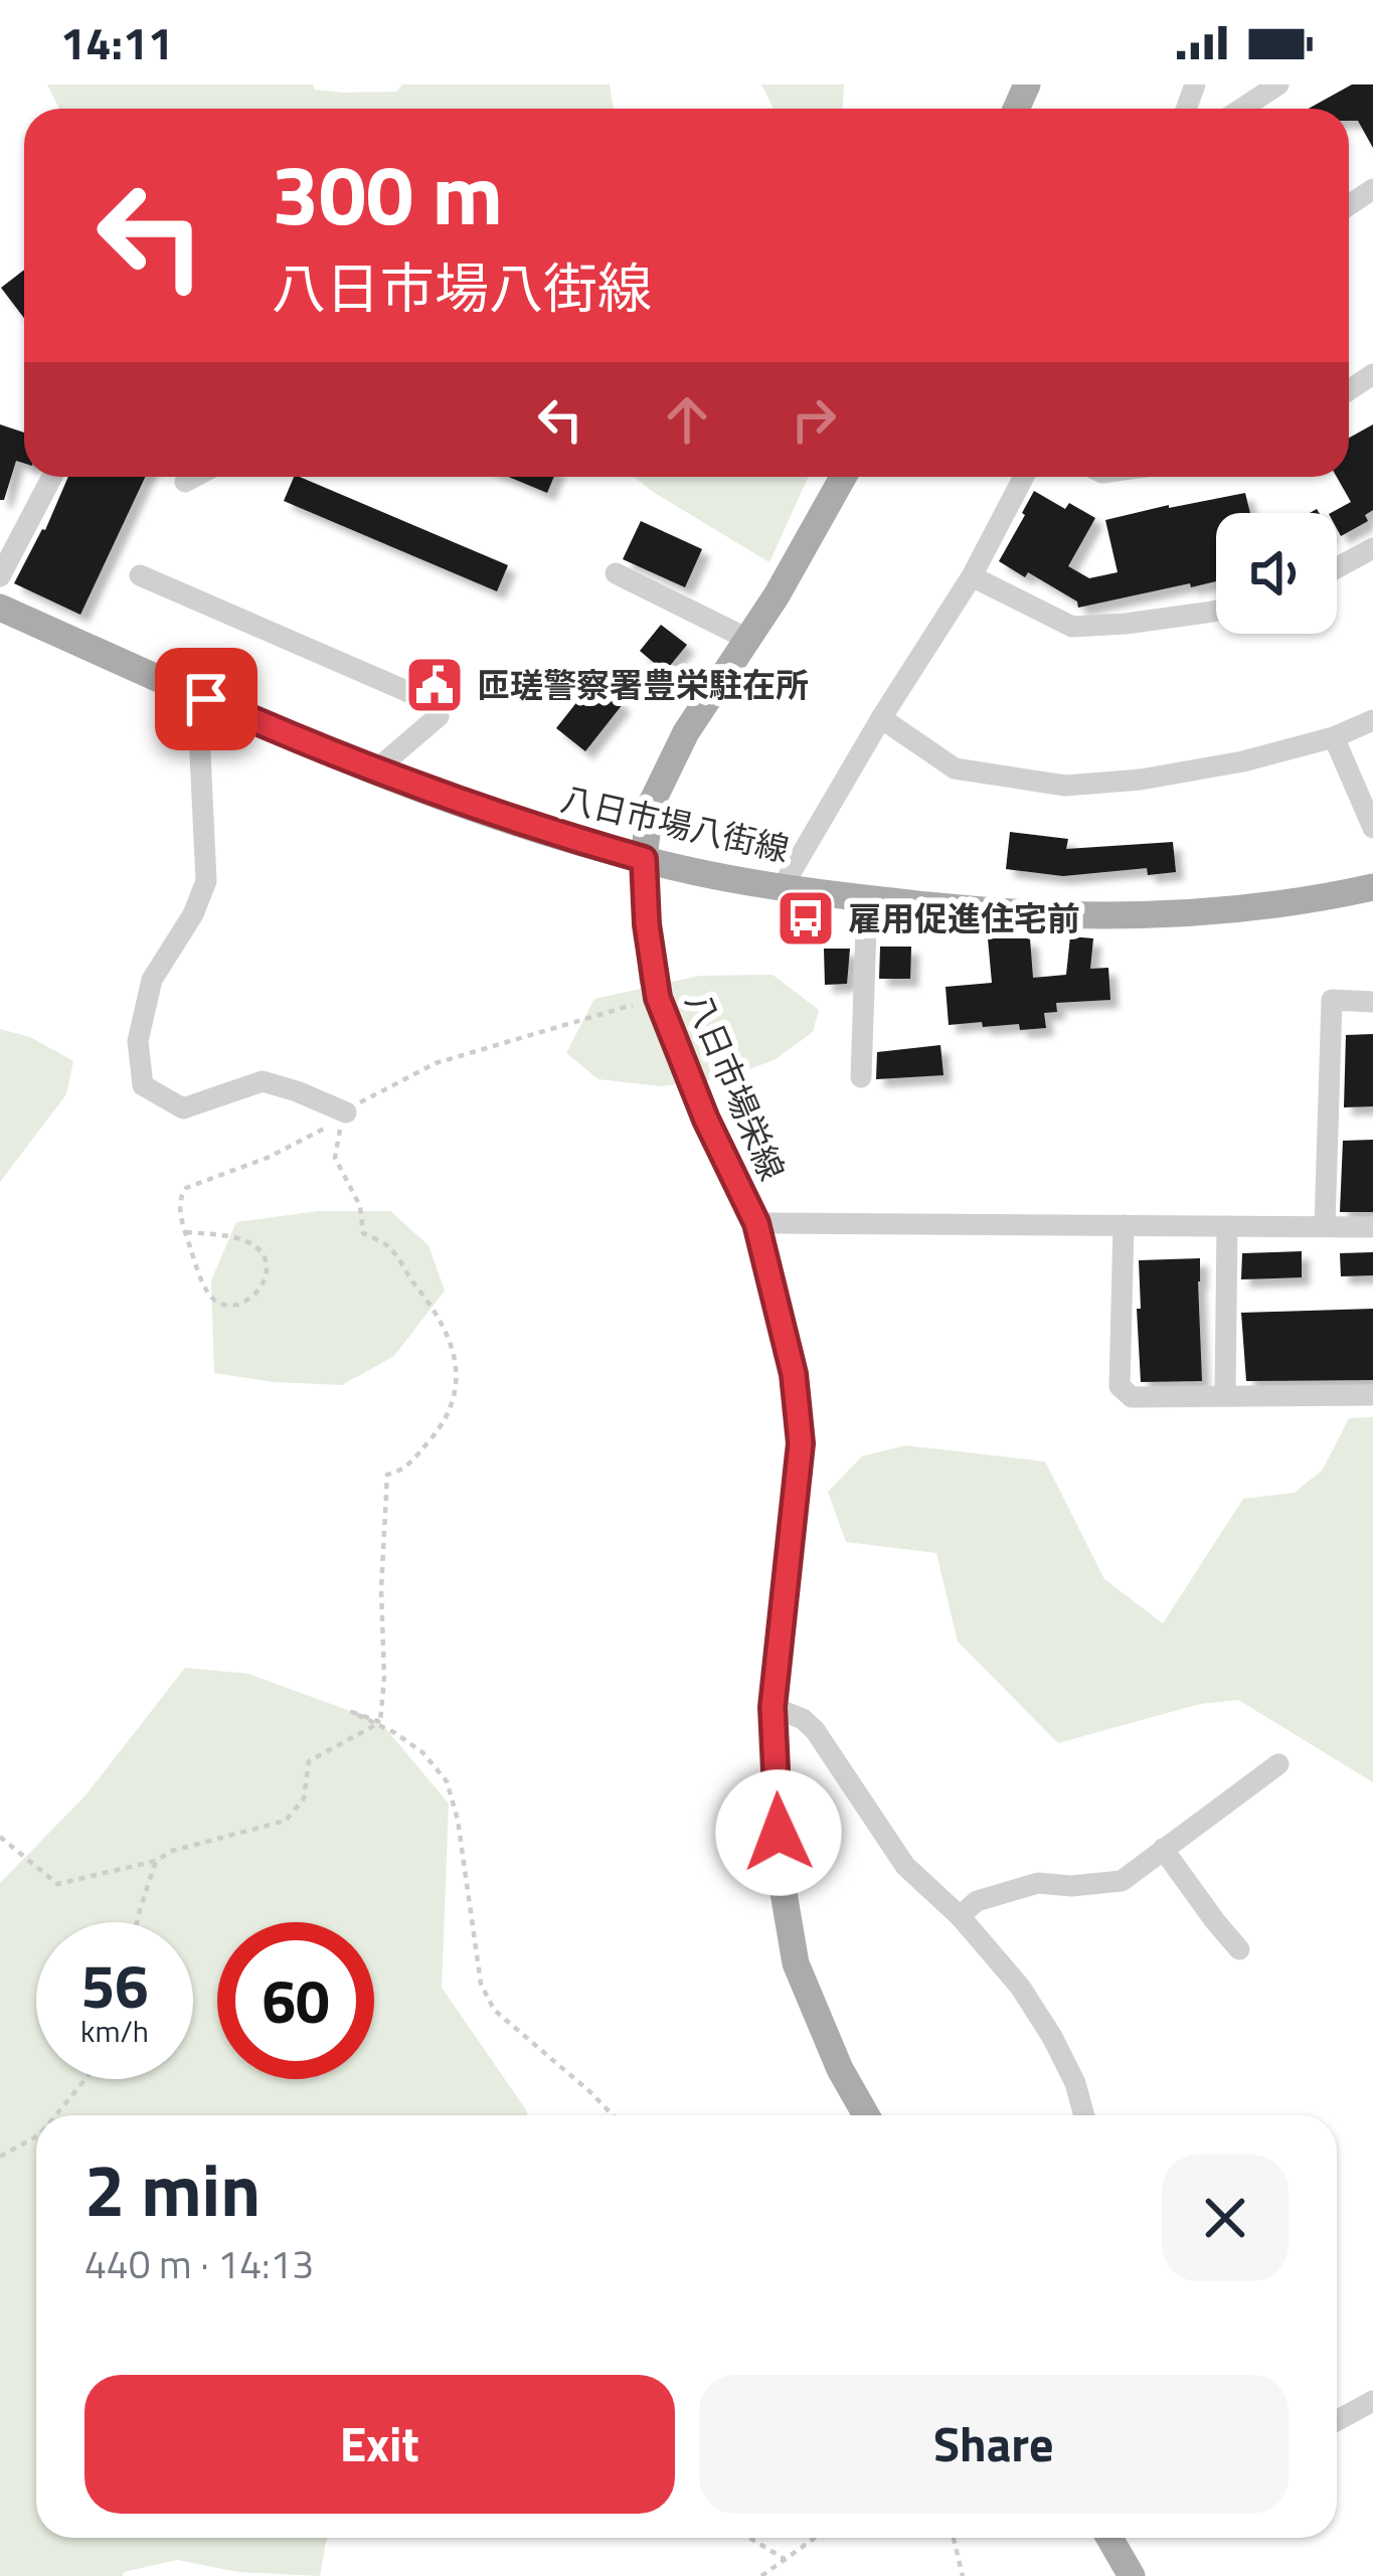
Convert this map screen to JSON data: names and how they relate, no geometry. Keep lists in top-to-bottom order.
{
  "streets": {
    "main road": ["八日市場八街線", "八日市場栄線"]
  },
  "crossings": [
    ["八日市場八街線", "八日市場栄線"]
  ],
  "places": {
    "public building": ["匝瑳警察署豊栄駐在所"],
    "bus stop": ["雇用促進住宅前"]
  },
  "page": {
    "status": "14:11",
    "turn": ["300 m", "八日市場八街線"],
    "speed": "56 km/h",
    "limit": "60",
    "heading": ["2 min", "440 m · 14:13"],
    "buttons": ["Exit", "Share"]
  }
}
